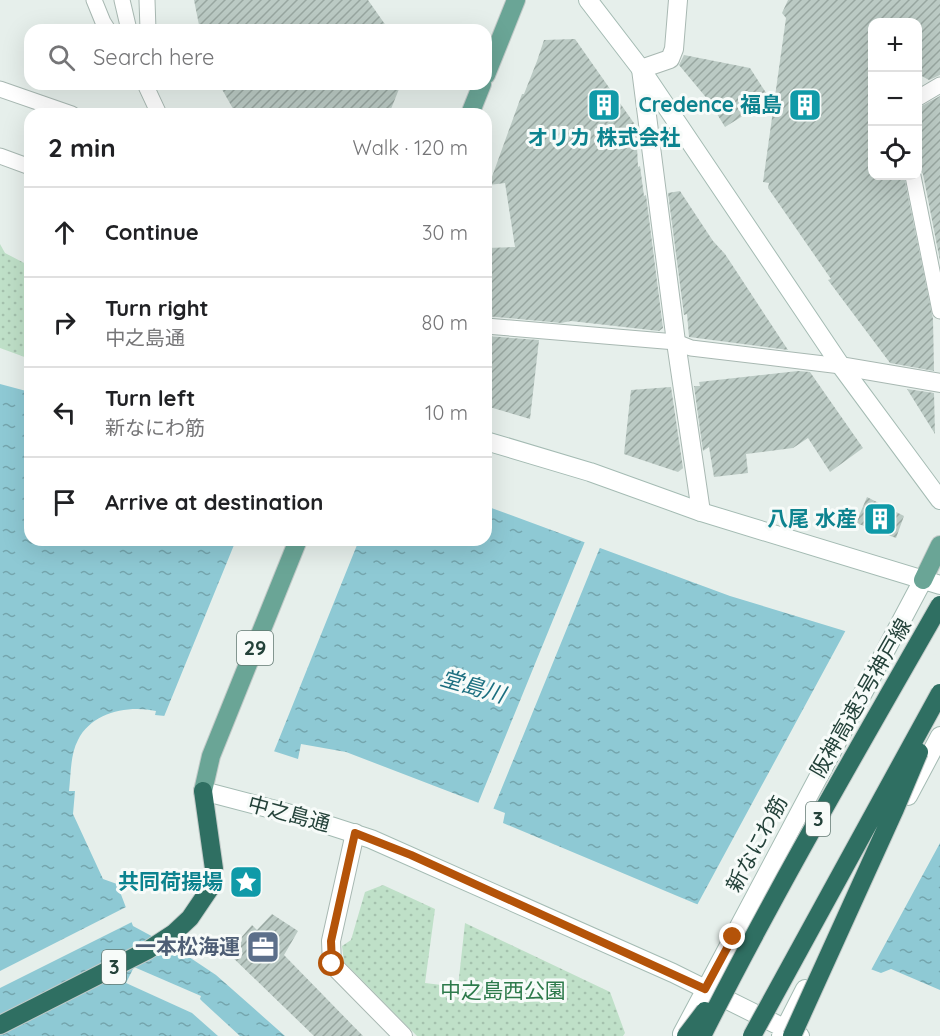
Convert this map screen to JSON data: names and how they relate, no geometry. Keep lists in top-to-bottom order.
{
  "streets": {
    "highway": ["阪神高速3号神戸線", "3"],
    "main road": ["29", "新なにわ筋"],
    "street": ["中之島通"]
  },
  "crossings": [
    ["29", "中之島通"],
    ["29", "3"],
    ["阪神高速3号神戸線", "3"],
    ["中之島通", "3"],
    ["中之島通", "新なにわ筋"]
  ],
  "water": ["堂島川"],
  "parks": ["中之島西公園"],
  "places": {
    "building": ["オリカ 株式会社", "Credence 福島", "八尾 水産"],
    "place": ["共同荷揚場"],
    "office": ["一本松海運"]
  },
  "page": {
    "map_buttons": ["+", "−"],
    "search": "Search here",
    "heading": ["2 min", "Walk · 120 m"],
    "list": [
      ["Continue", "30 m"],
      ["Turn right", "中之島通", "80 m"],
      ["Turn left", "新なにわ筋", "10 m"],
      "Arrive at destination"
    ]
  }
}
